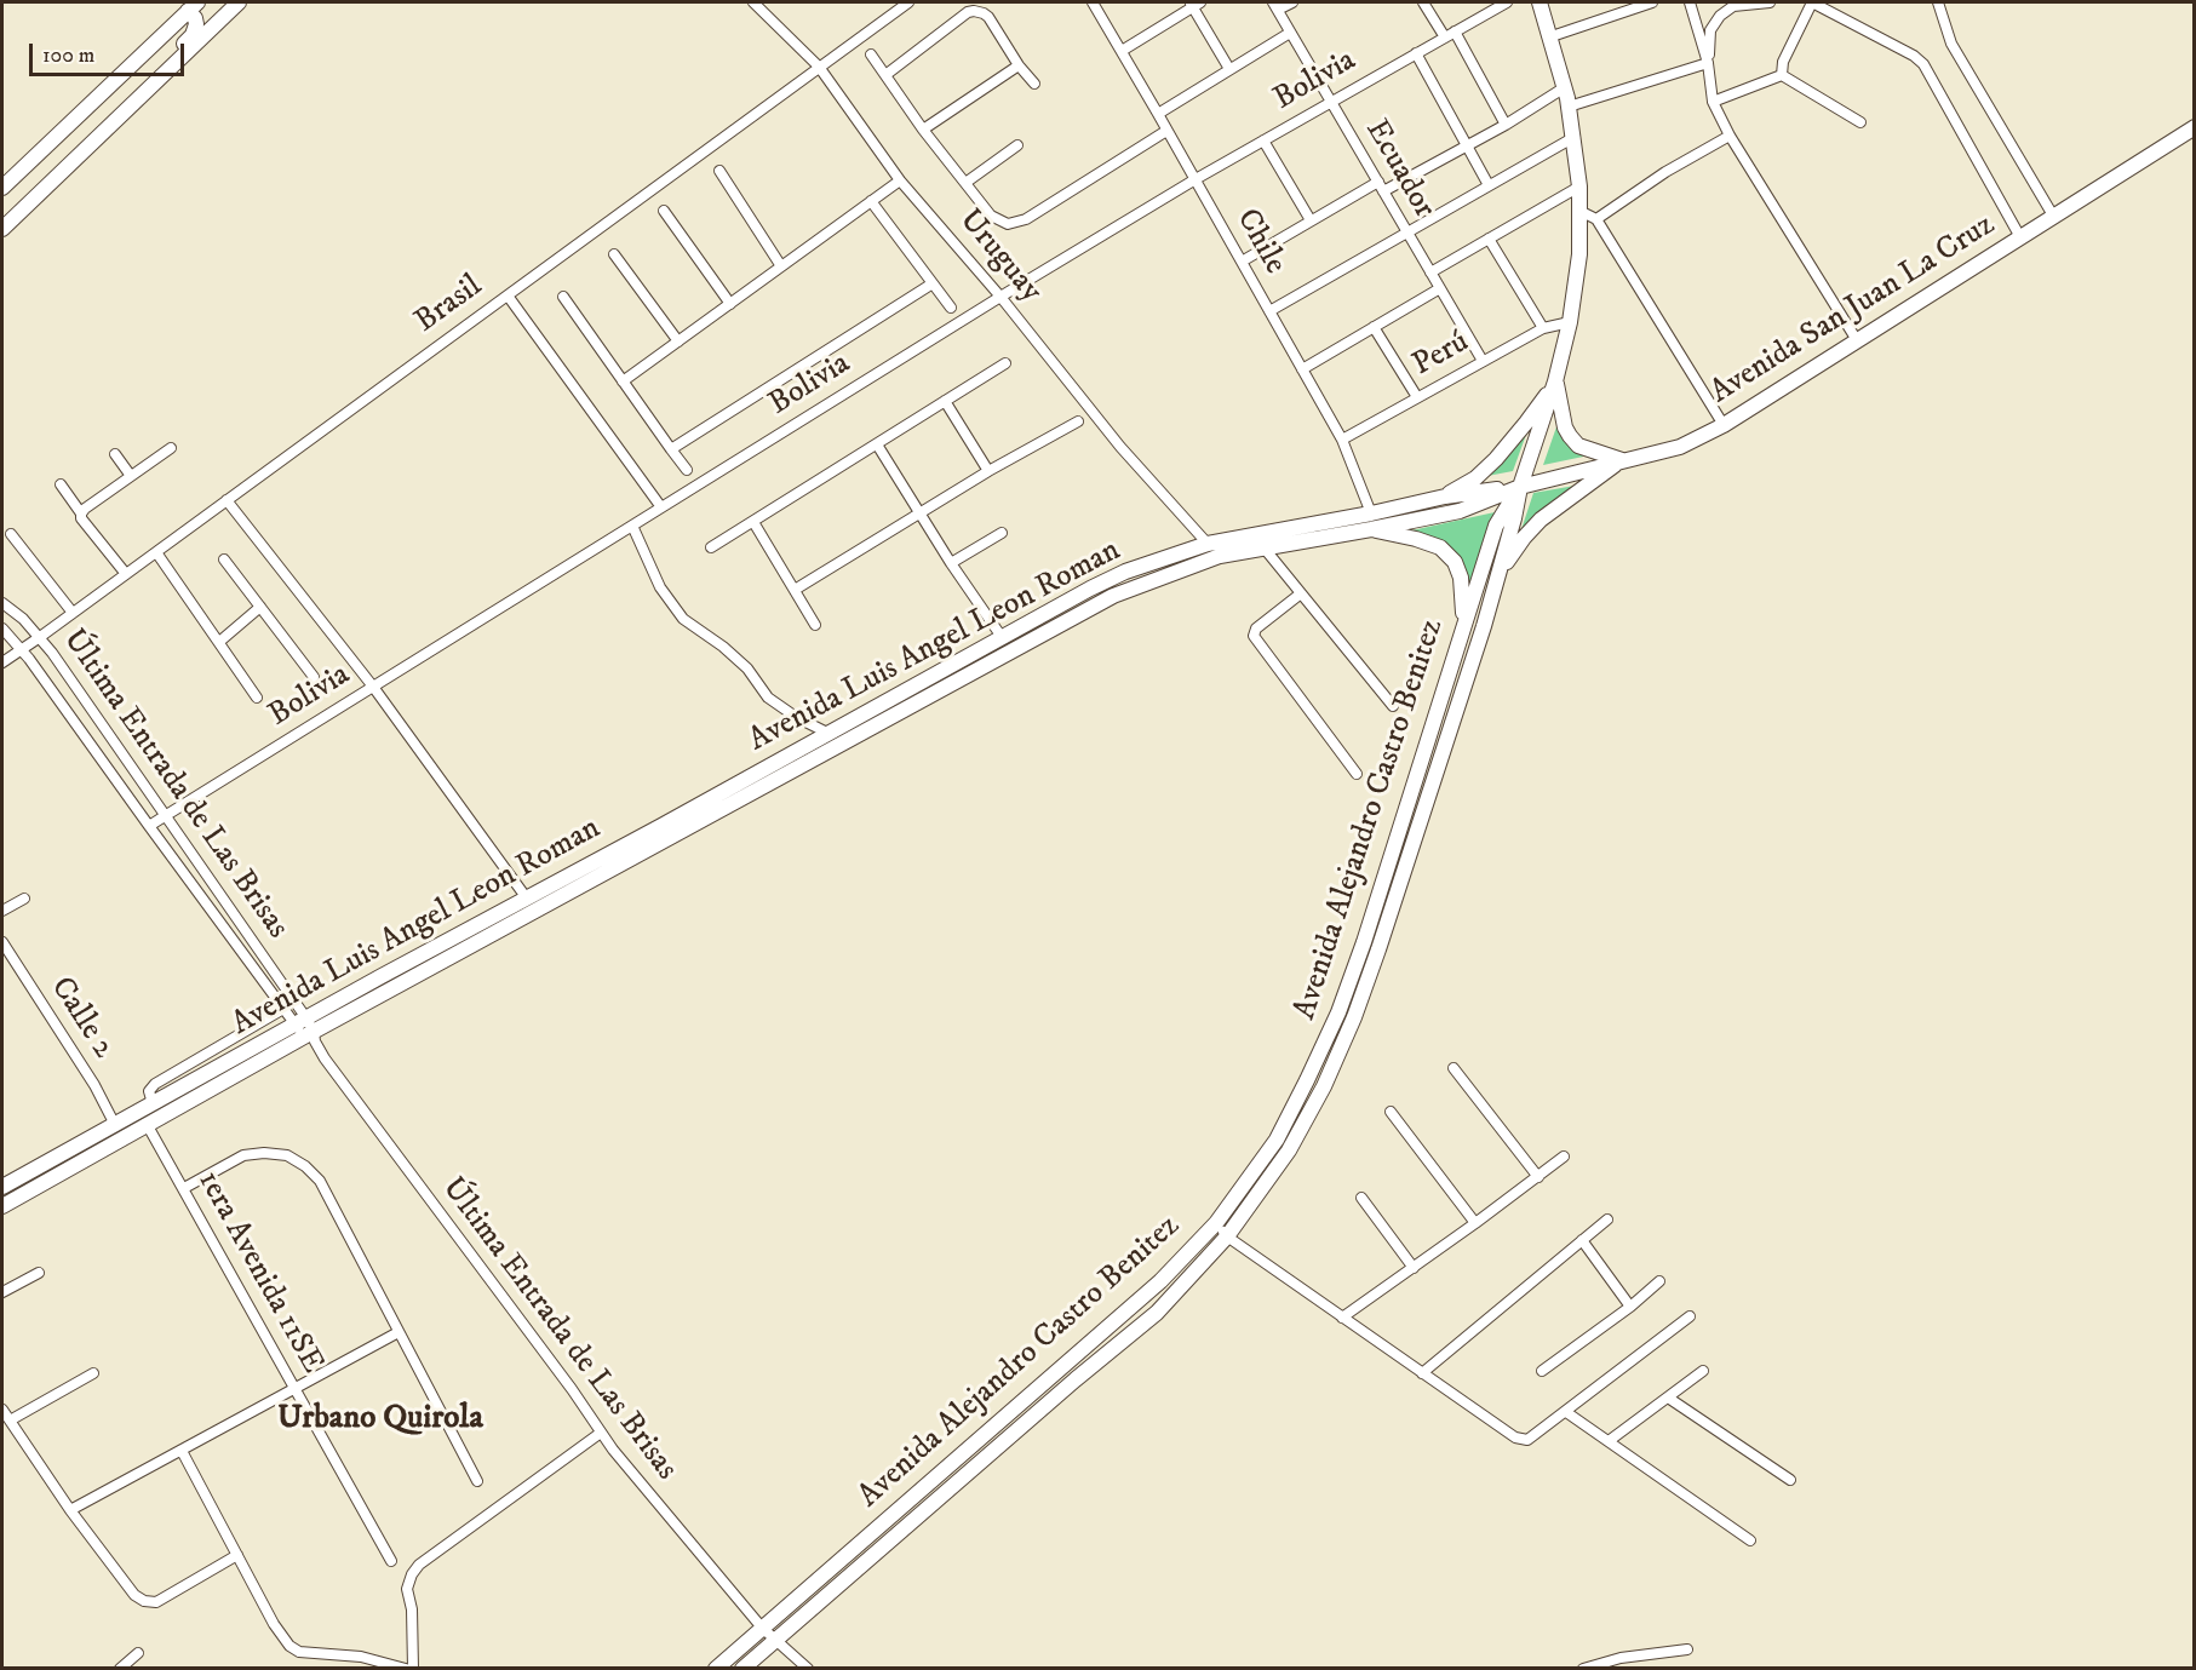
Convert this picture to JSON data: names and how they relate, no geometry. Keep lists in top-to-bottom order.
{
  "streets": {
    "main road": ["Avenida San Juan La Cruz", "Avenida Luis Angel Leon Roman", "Avenida Alejandro Castro Benitez"],
    "street": [
      "Bolivia",
      "Ecuador",
      "Chile",
      "Uruguay",
      "Brasil",
      "Perú",
      "Última Entrada de Las Brisas",
      "Calle 2",
      "1era Avenida 11SE"
    ]
  },
  "crossings": [
    ["Bolivia", "Ecuador"],
    ["Bolivia", "Chile"],
    ["Bolivia", "Uruguay"],
    ["Bolivia", "Última Entrada de Las Brisas"],
    ["Ecuador", "Perú"],
    ["Chile", "Perú"],
    ["Chile", "Avenida Luis Angel Leon Roman"],
    ["Uruguay", "Brasil"],
    ["Uruguay", "Avenida Luis Angel Leon Roman"],
    ["Brasil", "Última Entrada de Las Brisas"],
    ["Avenida San Juan La Cruz", "Avenida Luis Angel Leon Roman"],
    ["Avenida San Juan La Cruz", "Avenida Alejandro Castro Benitez"],
    ["Perú", "Avenida Alejandro Castro Benitez"],
    ["Avenida Luis Angel Leon Roman", "Última Entrada de Las Brisas"],
    ["Avenida Luis Angel Leon Roman", "Avenida Alejandro Castro Benitez"],
    ["Avenida Luis Angel Leon Roman", "Calle 2"],
    ["Avenida Luis Angel Leon Roman", "1era Avenida 11SE"],
    ["Última Entrada de Las Brisas", "Avenida Alejandro Castro Benitez"]
  ],
  "districts": ["Urbano Quirola"],
  "scale_bar": "100 m"
}
